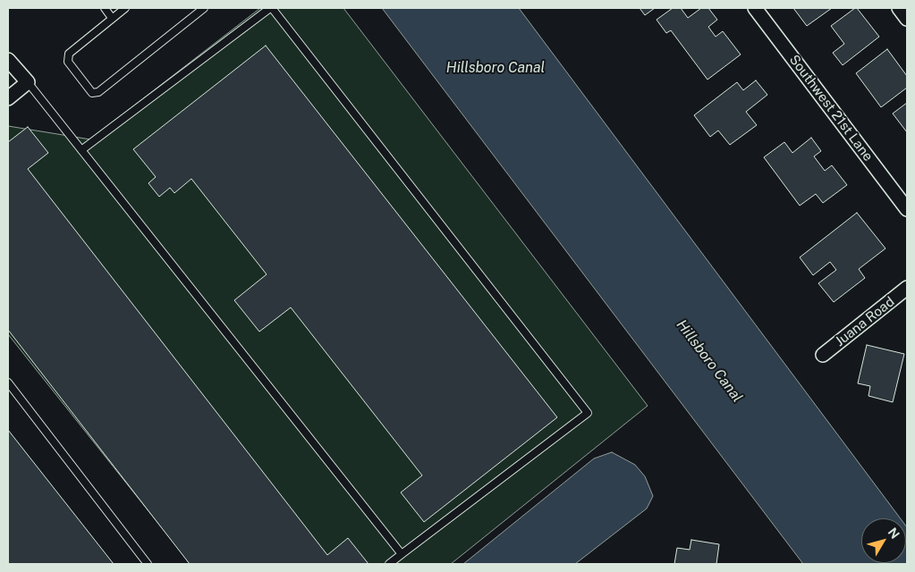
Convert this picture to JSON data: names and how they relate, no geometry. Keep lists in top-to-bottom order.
{
  "streets": {
    "street": ["Southwest 21st Lane", "Juana Road"]
  },
  "water": ["Hillsboro Canal"],
  "north": "top right"
}
